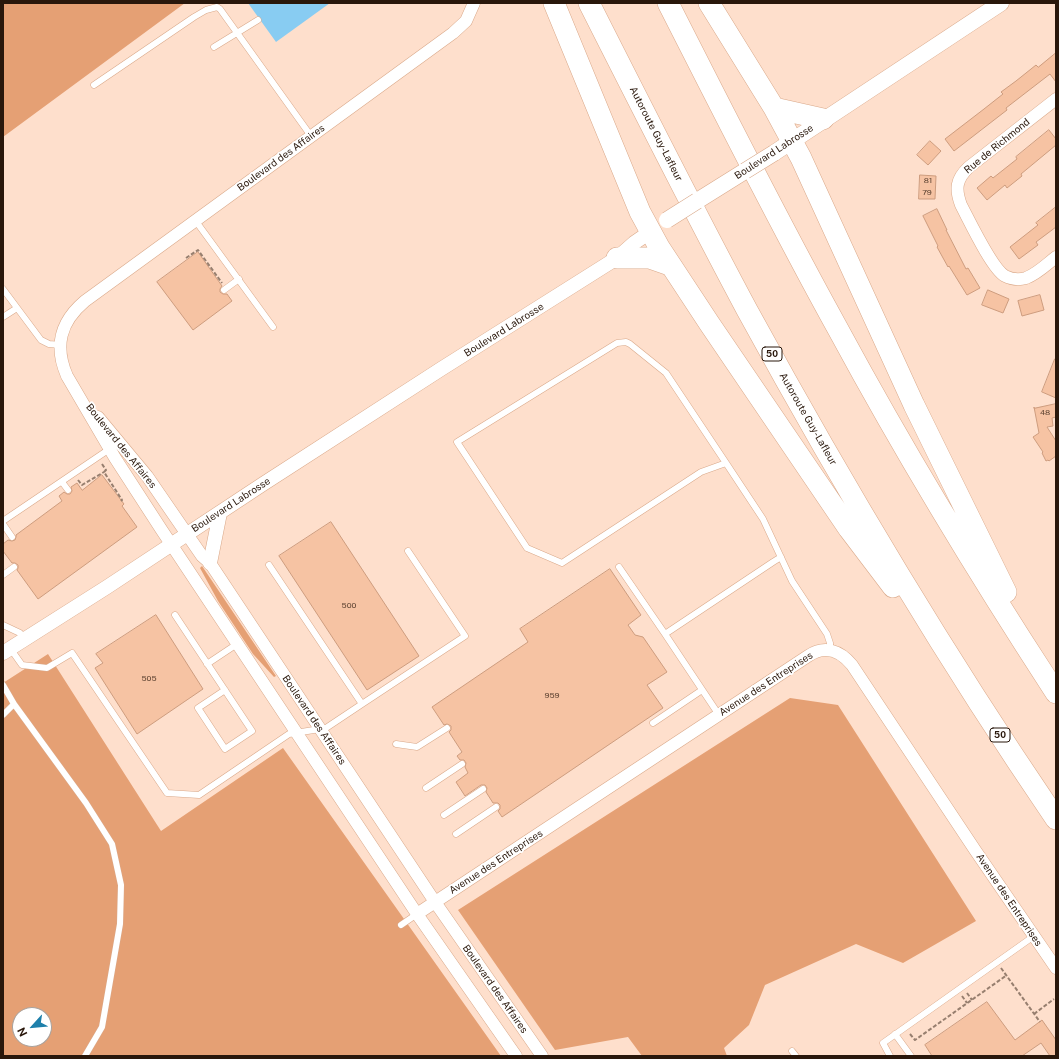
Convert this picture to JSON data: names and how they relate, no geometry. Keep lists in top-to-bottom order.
{
  "streets": {
    "highway": ["Autoroute Guy-Lafleur", "50"],
    "main road": ["Boulevard Labrosse"],
    "street": ["Rue de Richmond", "Boulevard des Affaires", "Avenue des Entreprises"]
  },
  "crossings": [
    ["Boulevard Labrosse", "Boulevard des Affaires"],
    ["Boulevard des Affaires", "Avenue des Entreprises"]
  ],
  "house_numbers": [
    "81",
    "79",
    "48",
    "500",
    "505",
    "959"
  ],
  "north": "bottom left"
}
